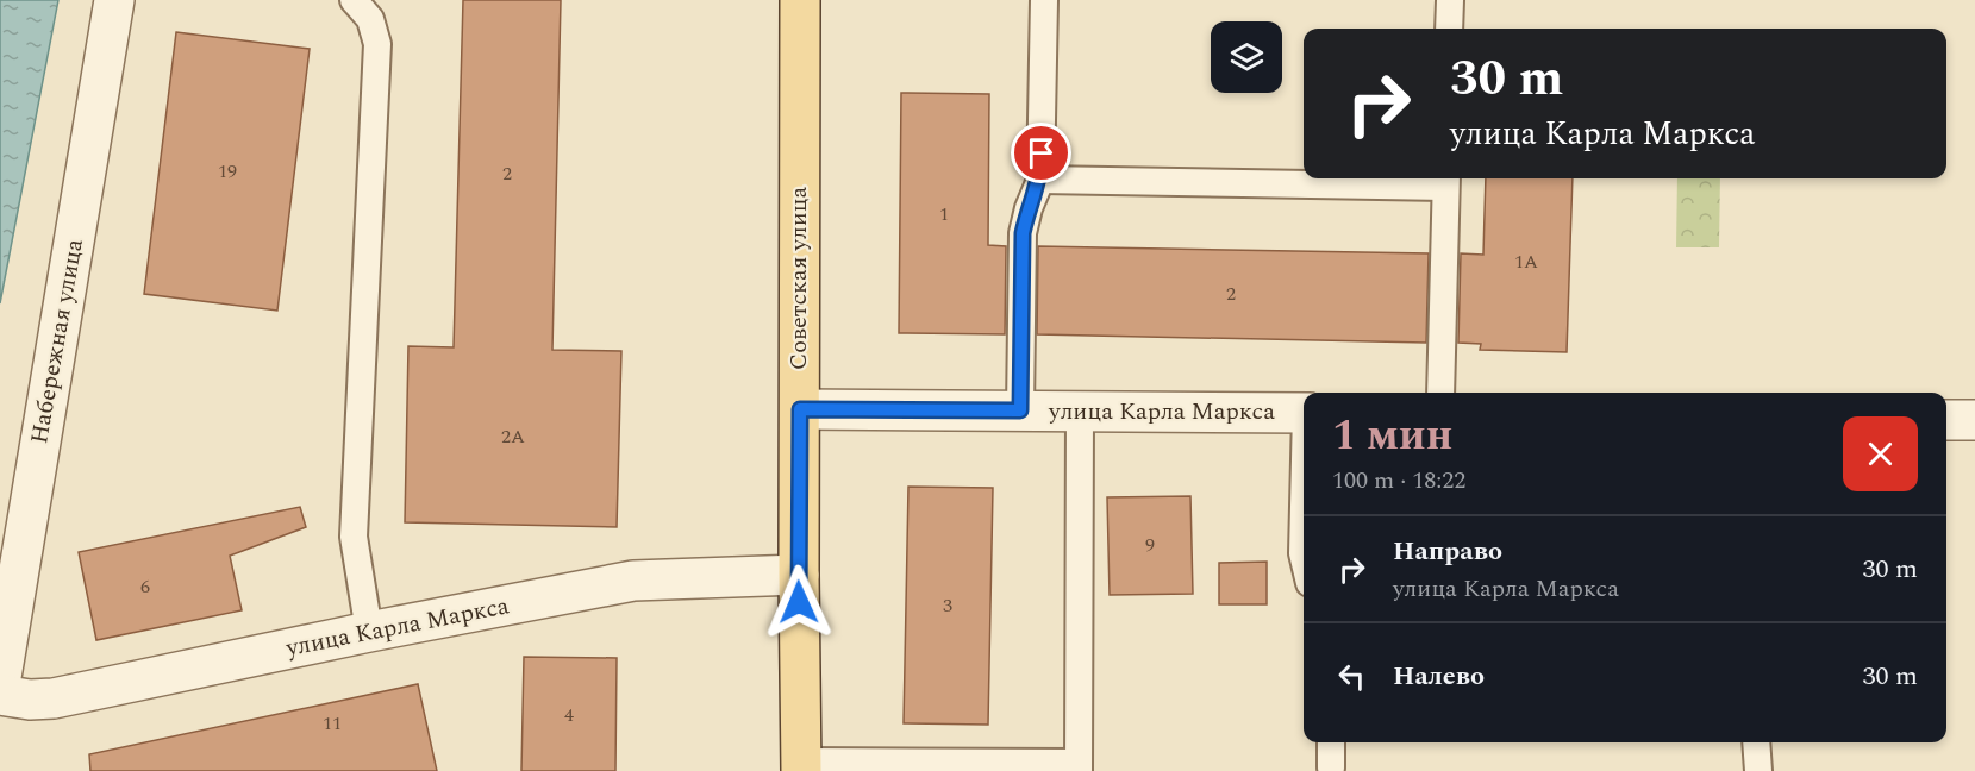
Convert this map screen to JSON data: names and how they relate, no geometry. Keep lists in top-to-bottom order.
{
  "streets": {
    "main road": ["Советская улица"],
    "street": ["Набережная улица", "улица Карла Маркса"]
  },
  "crossings": [
    ["Советская улица", "улица Карла Маркса"]
  ],
  "house_numbers": [
    "19",
    "2",
    "1",
    "1А",
    "2",
    "2А",
    "9",
    "6",
    "3",
    "4",
    "11"
  ],
  "page": {
    "turn": ["30 m", "улица Карла Маркса"],
    "heading": ["1 мин", "100 m · 18:22"],
    "list": [
      {
        "name": "Направо",
        "note": "улица Карла Маркса",
        "value": "30 m"
      },
      {
        "name": "Налево",
        "value": "30 m"
      }
    ]
  }
}
